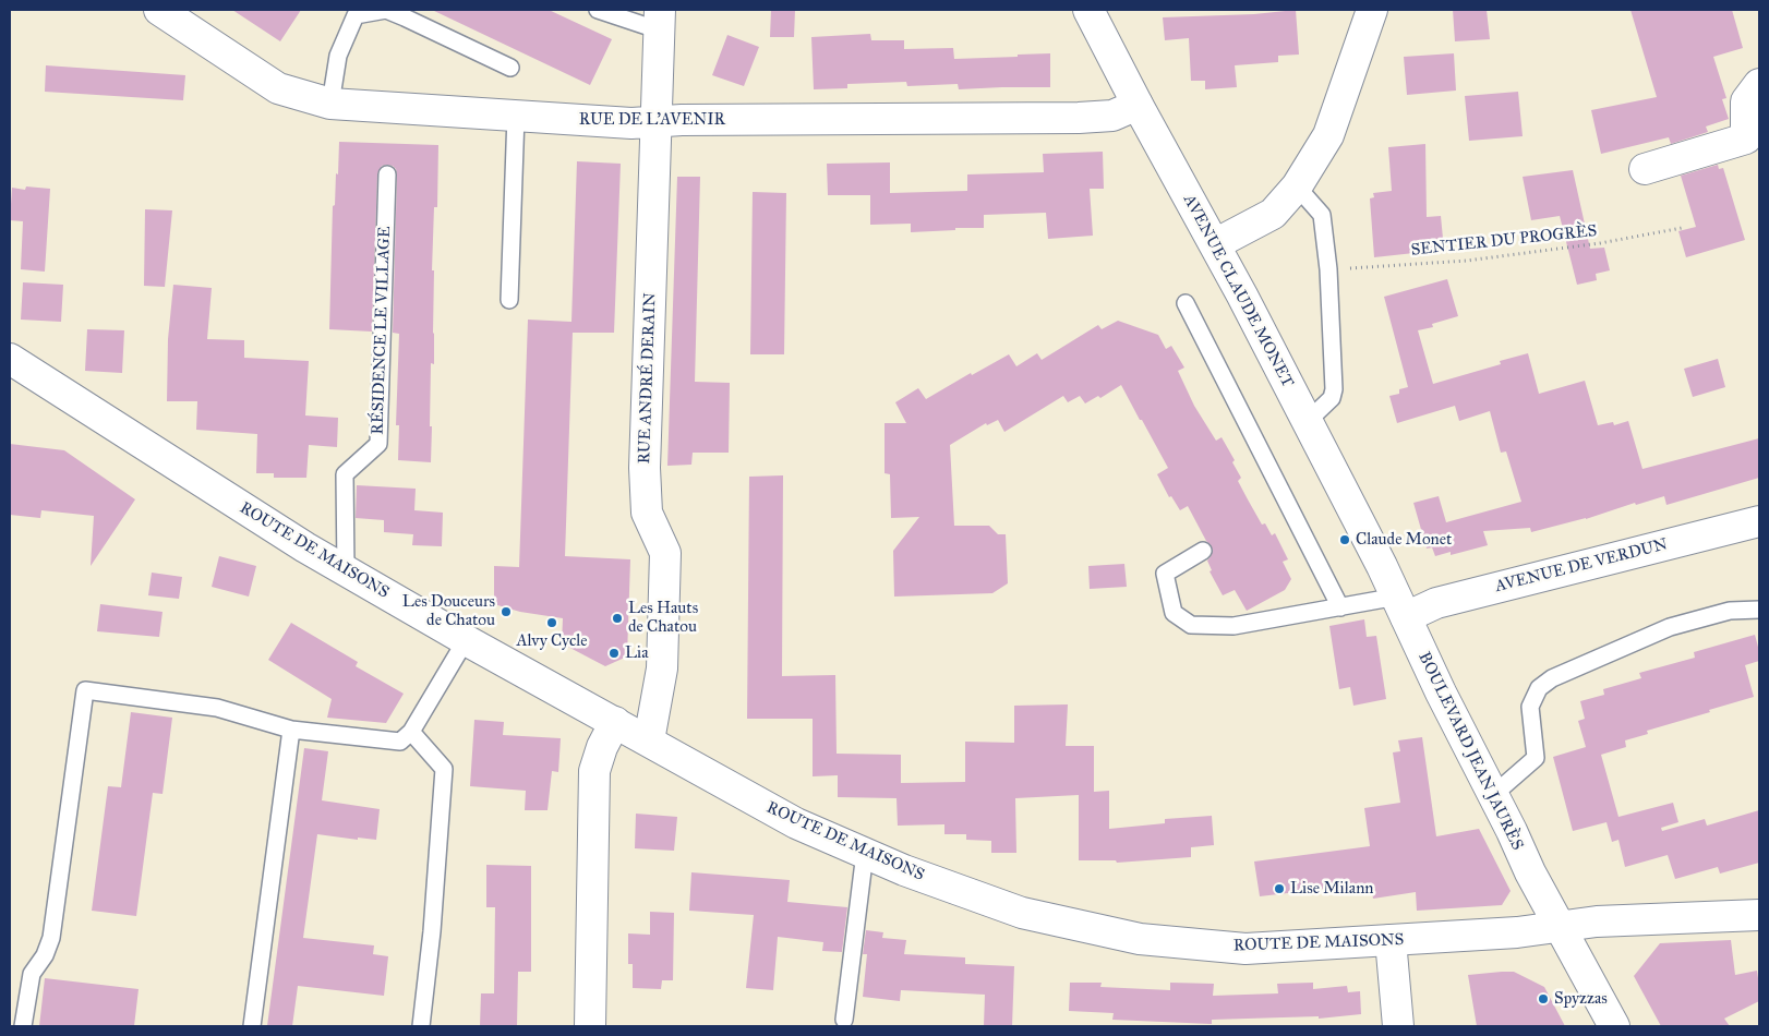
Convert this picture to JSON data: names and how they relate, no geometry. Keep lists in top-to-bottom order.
{
  "streets": {
    "street": [
      "RUE DE L'AVENIR",
      "AVENUE CLAUDE MONET",
      "RUE ANDRÉ DERAIN",
      "ROUTE DE MAISONS",
      "AVENUE DE VERDUN",
      "BOULEVARD JEAN JAURÈS"
    ],
    "lane": ["RÉSIDENCE LE VILLAGE"],
    "path": ["SENTIER DU PROGRÈS"]
  },
  "crossings": [
    ["RUE DE L'AVENIR", "AVENUE CLAUDE MONET"],
    ["RUE DE L'AVENIR", "RUE ANDRÉ DERAIN"],
    ["AVENUE CLAUDE MONET", "AVENUE DE VERDUN"],
    ["AVENUE CLAUDE MONET", "BOULEVARD JEAN JAURÈS"],
    ["RÉSIDENCE LE VILLAGE", "ROUTE DE MAISONS"],
    ["RUE ANDRÉ DERAIN", "ROUTE DE MAISONS"],
    ["ROUTE DE MAISONS", "BOULEVARD JEAN JAURÈS"],
    ["AVENUE DE VERDUN", "BOULEVARD JEAN JAURÈS"]
  ],
  "places": [
    "Claude Monet",
    "Les Douceurs de Chatou",
    "Les Hauts de Chatou",
    "Alvy Cycle",
    "Lia",
    "Lise Milann",
    "Spyzzas"
  ]
}
